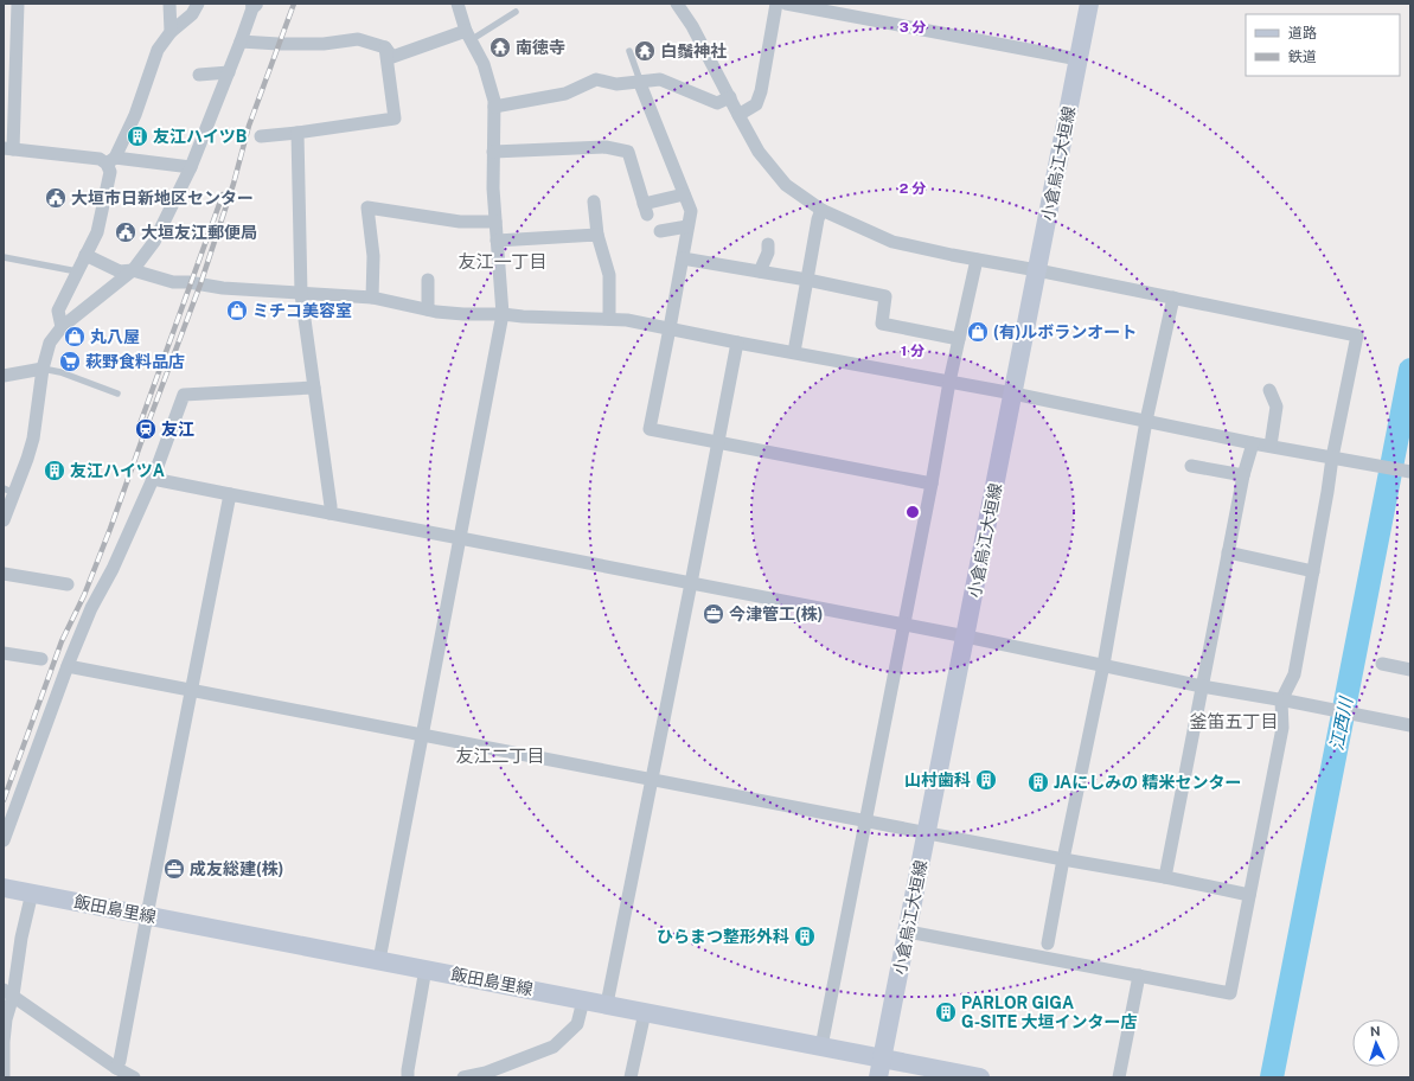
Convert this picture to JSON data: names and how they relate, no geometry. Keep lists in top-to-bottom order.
{
  "streets": {
    "main road": ["小倉烏江大垣線", "飯田島里線"]
  },
  "crossings": [
    ["小倉烏江大垣線", "飯田島里線"]
  ],
  "districts": ["友江一丁目", "釜笛五丁目", "友江二丁目"],
  "water": ["江西川"],
  "places": {
    "temple": ["南徳寺", "白鬚神社"],
    "building": [
      "友江ハイツB",
      "友江ハイツA",
      "山村歯科",
      "JAにしみの 精米センター",
      "ひらまつ整形外科",
      "PARLOR GIGA G-SITE 大垣インター店"
    ],
    "public building": ["大垣市日新地区センター", "大垣友江郵便局"],
    "shop": ["ミチコ美容室", "(有)ルボランオート", "丸八屋"],
    "supermarket": ["萩野食料品店"],
    "station": ["友江"],
    "office": ["今津管工(株)", "成友総建(株)"]
  },
  "legend": ["道路", "鉄道"],
  "north": "top",
  "rings": ["3 分", "2 分", "1 分"]
}
